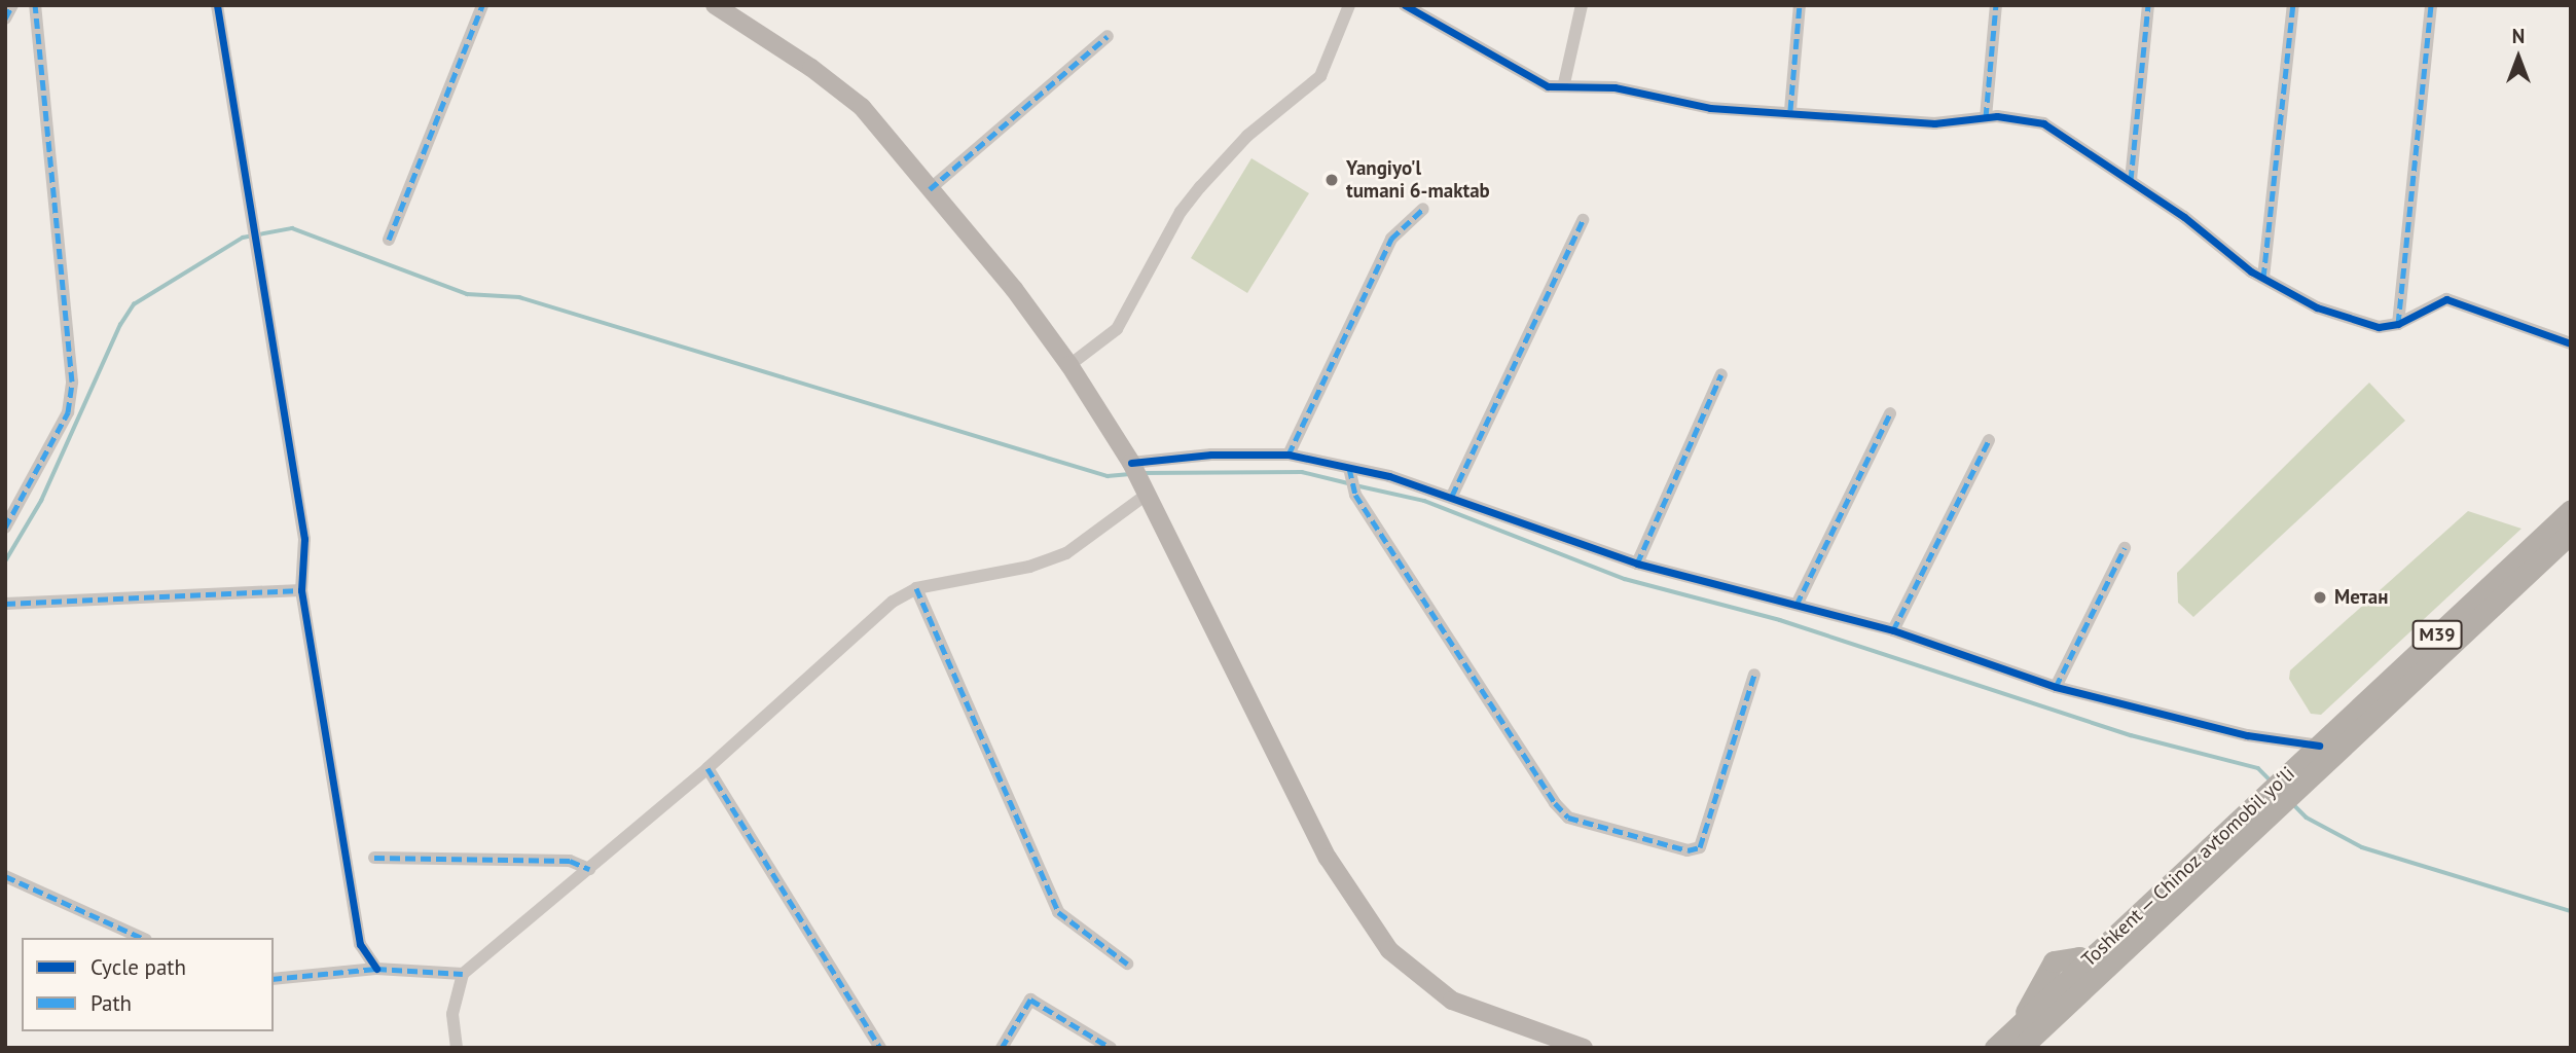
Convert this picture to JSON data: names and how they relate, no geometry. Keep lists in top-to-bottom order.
{
  "streets": {
    "highway": ["M39", "Toshkent — Chinoz avtomobil yoʻli"]
  },
  "places": ["Yangiyo'l tumani 6-maktab", "Метан"],
  "legend": ["Cycle path", "Path"],
  "north": "top"
}
